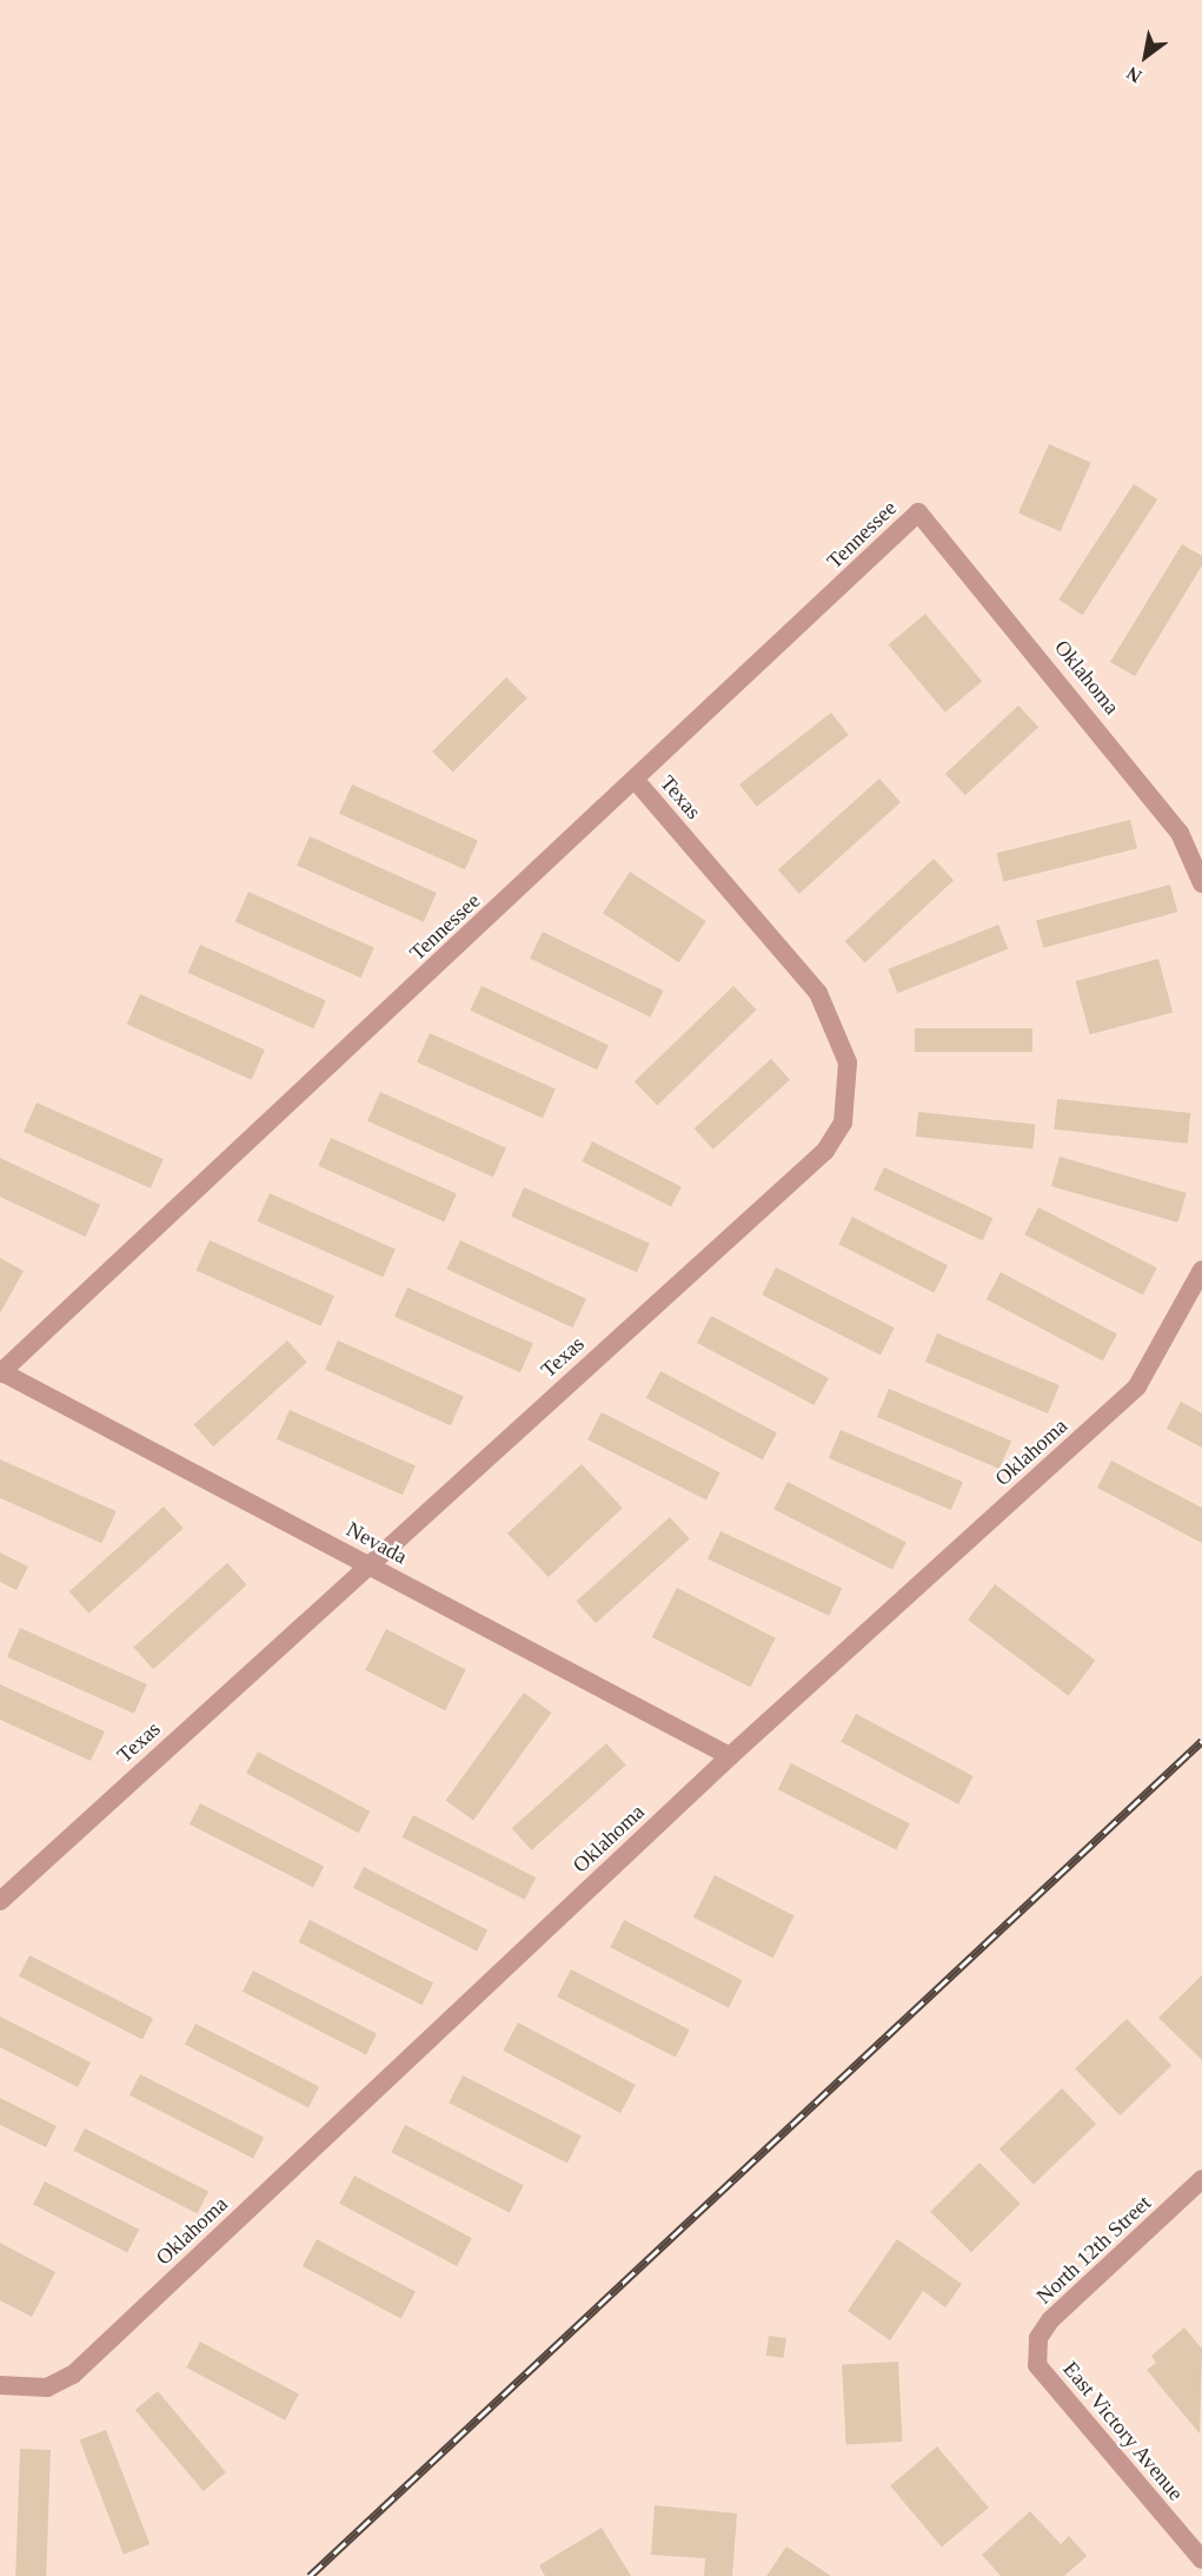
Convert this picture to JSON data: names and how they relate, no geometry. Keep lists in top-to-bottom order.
{
  "streets": {
    "street": [
      "Tennessee",
      "Oklahoma",
      "Texas",
      "Nevada",
      "North 12th Street",
      "East Victory Avenue"
    ]
  },
  "crossings": [
    ["Tennessee", "Oklahoma"],
    ["Tennessee", "Texas"],
    ["Tennessee", "Nevada"],
    ["Oklahoma", "Nevada"],
    ["Texas", "Nevada"],
    ["North 12th Street", "East Victory Avenue"]
  ],
  "north": "bottom left"
}
